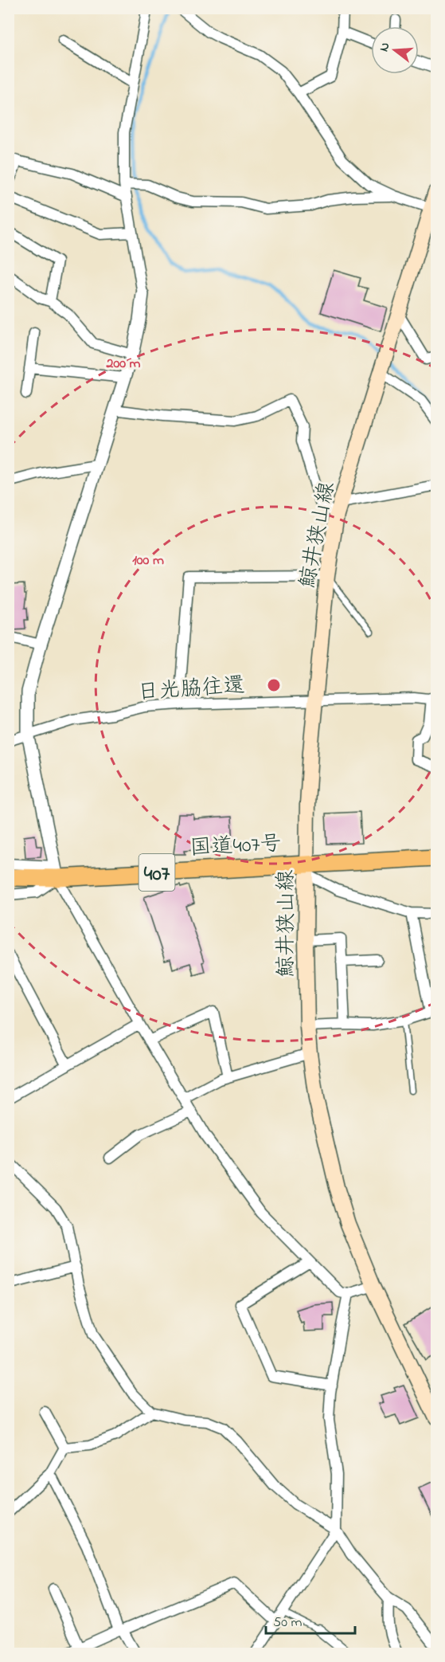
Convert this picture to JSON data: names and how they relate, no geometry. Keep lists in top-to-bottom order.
{
  "streets": {
    "highway": ["国道407号", "407"],
    "main road": ["鯨井狭山線"],
    "street": ["日光脇往還"]
  },
  "crossings": [
    ["鯨井狭山線", "日光脇往還"],
    ["鯨井狭山線", "国道407号"]
  ],
  "scale_bar": "50 m",
  "north": "left",
  "rings": ["200 m", "100 m"]
}
